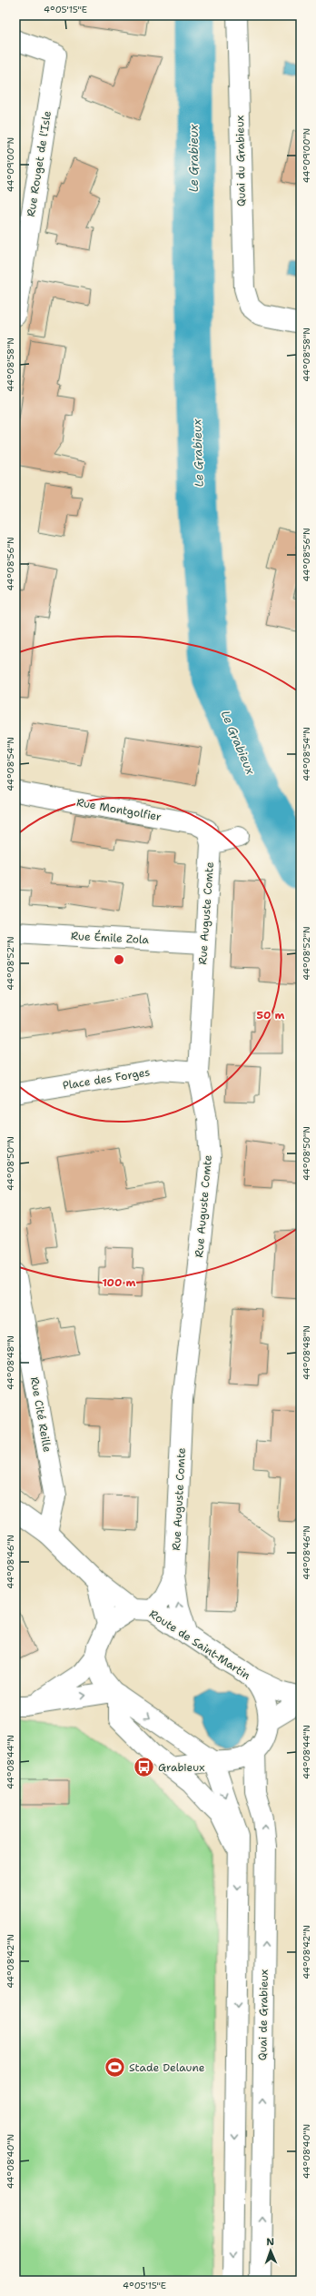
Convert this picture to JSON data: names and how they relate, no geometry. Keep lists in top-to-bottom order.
{
  "streets": {
    "street": [
      "Quai du Grabieux",
      "Rue Rouget de l'Isle",
      "Rue Montgolfier",
      "Rue Auguste Comte",
      "Rue Émile Zola",
      "Place des Forges",
      "Rue Cité Reille",
      "Route de Saint-Martin",
      "Quai de Grabieux"
    ]
  },
  "crossings": [
    ["Rue Montgolfier", "Rue Auguste Comte"],
    ["Rue Auguste Comte", "Rue Émile Zola"],
    ["Rue Auguste Comte", "Place des Forges"],
    ["Rue Auguste Comte", "Route de Saint-Martin"],
    ["Route de Saint-Martin", "Quai de Grabieux"]
  ],
  "water": ["Le Grabieux"],
  "places": {
    "bus stop": ["Grabieux"],
    "sports": ["Stade Delaune"]
  },
  "north": "top",
  "coordinates": [
    "4°05'15\"E",
    "44°09'00\"N",
    "44°08'58\"N",
    "44°08'56\"N",
    "44°08'54\"N",
    "44°08'52\"N",
    "44°08'50\"N",
    "44°08'48\"N",
    "44°08'46\"N",
    "44°08'44\"N",
    "44°08'42\"N",
    "44°08'40\"N"
  ],
  "rings": ["50 m", "100 m"]
}
